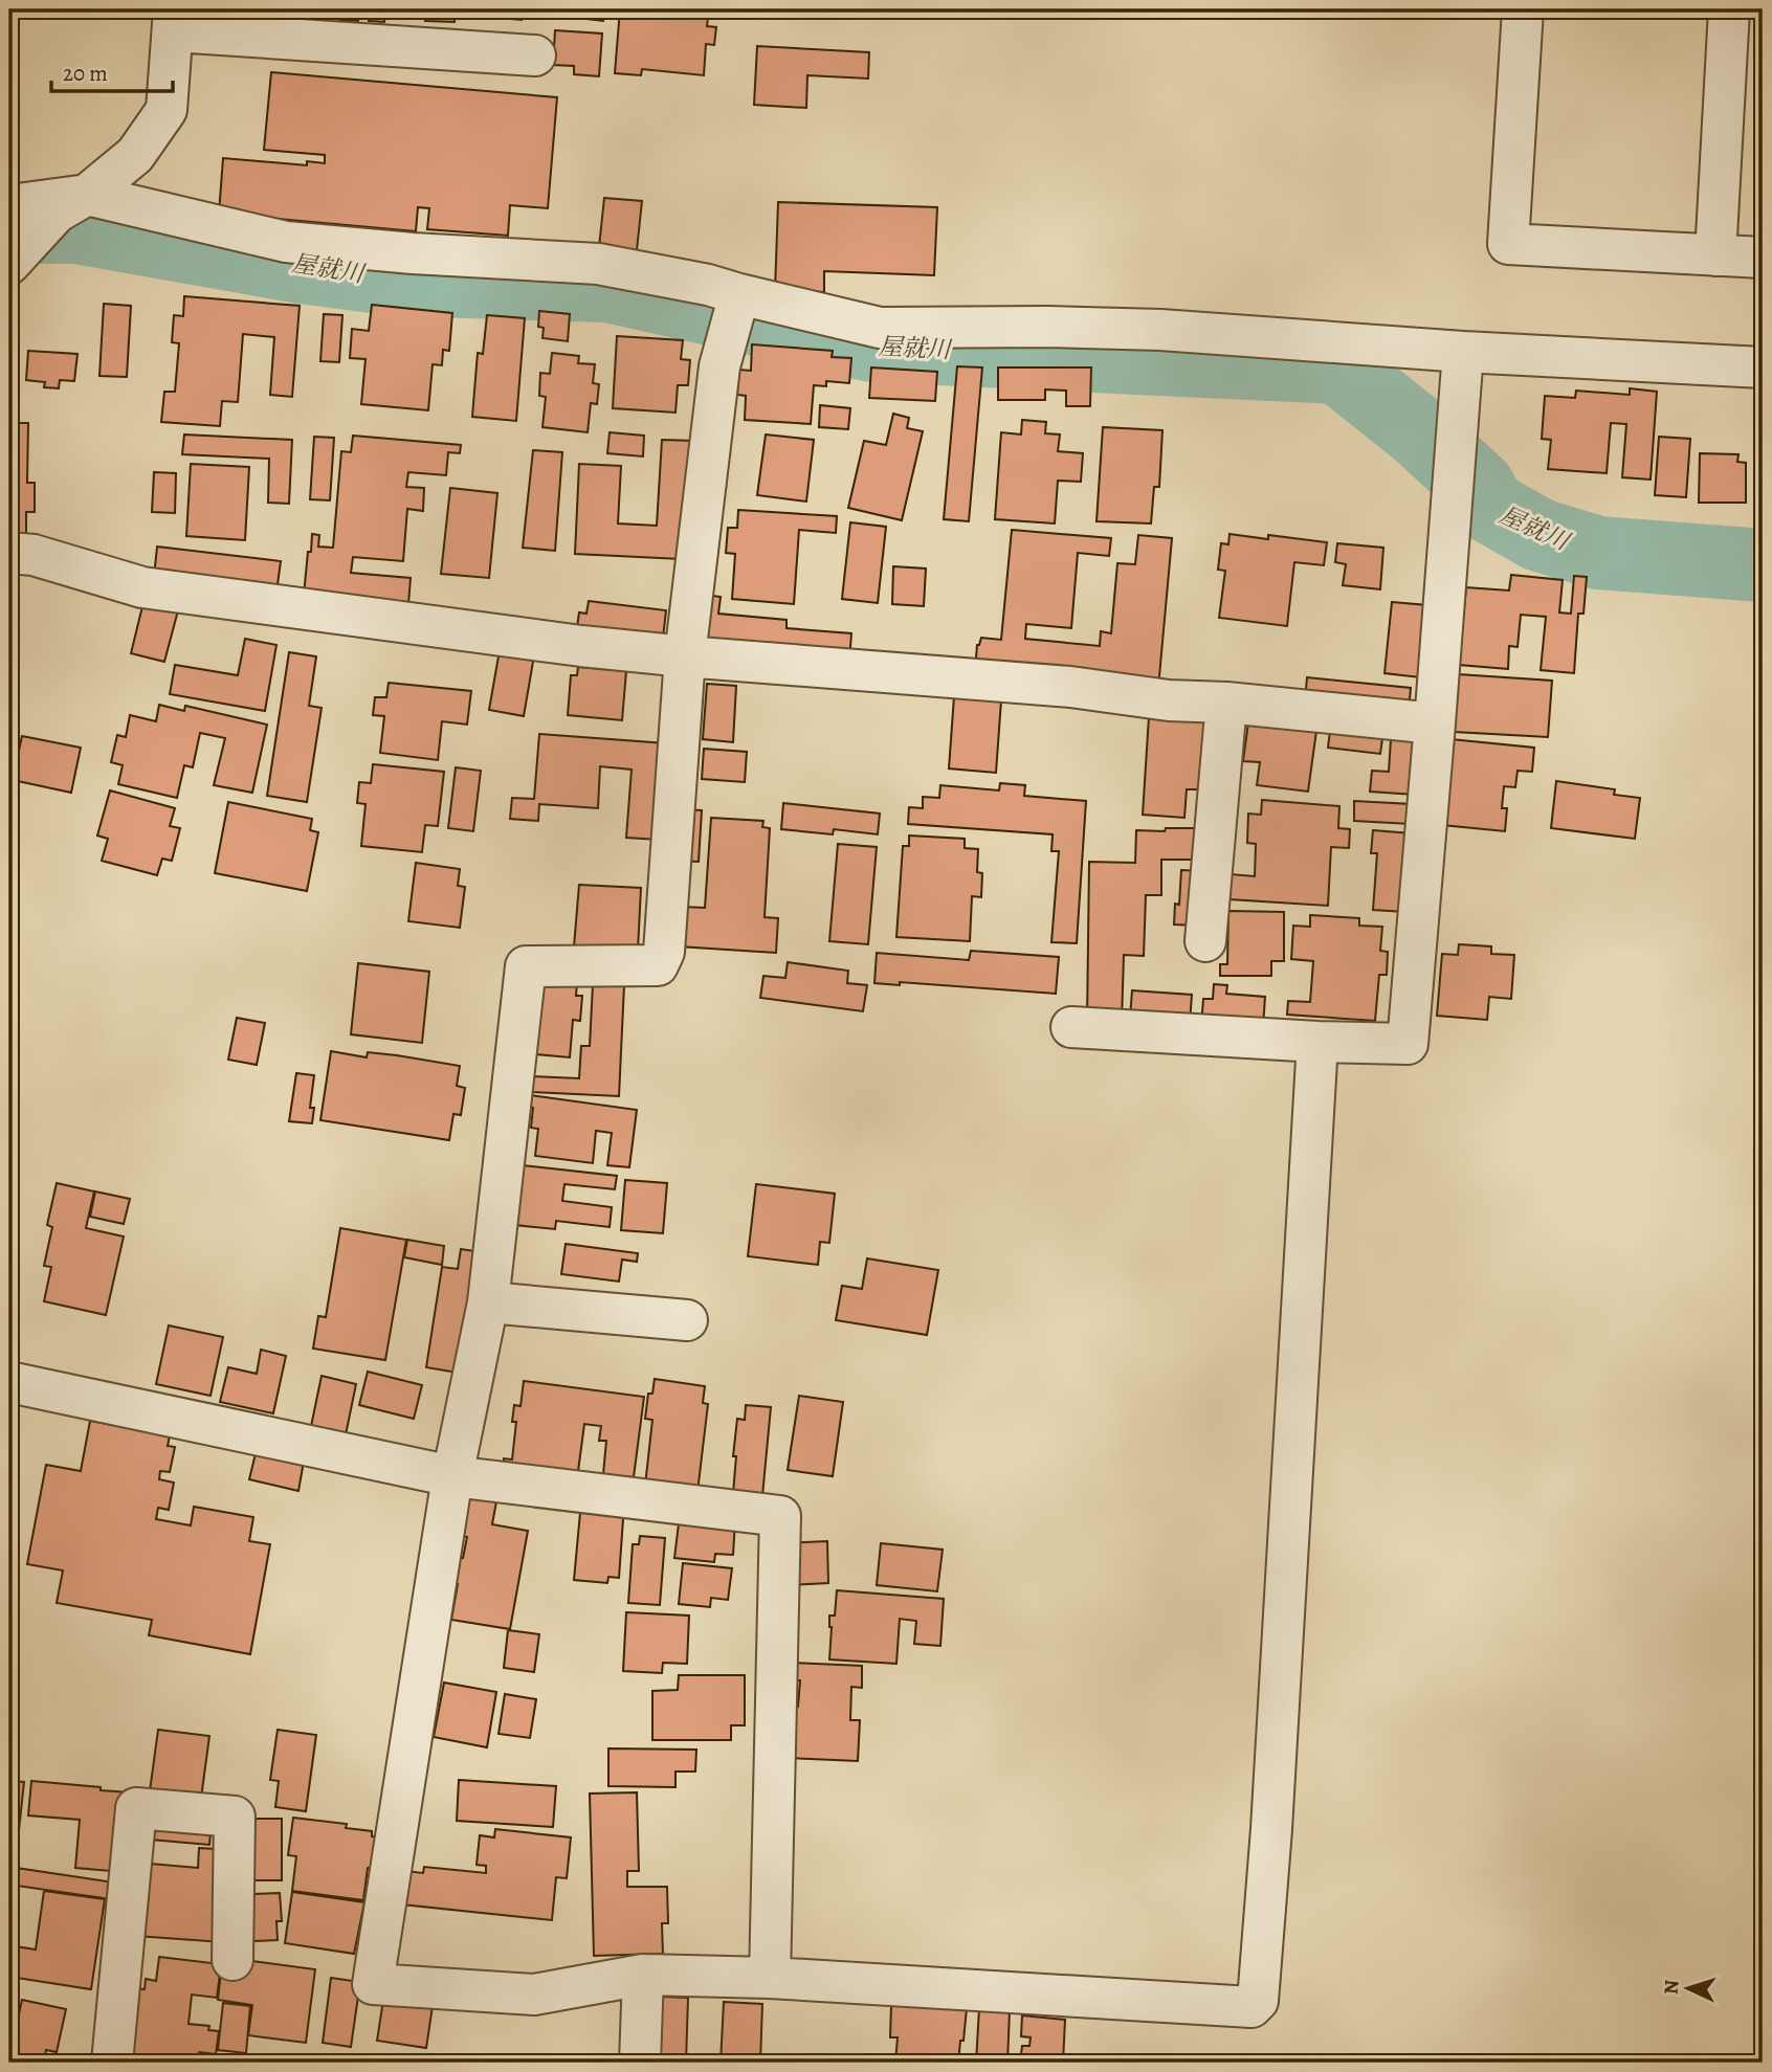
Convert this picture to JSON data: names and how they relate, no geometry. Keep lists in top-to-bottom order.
{
  "water": ["屋就川"],
  "scale_bar": "20 m",
  "north": "left"
}
